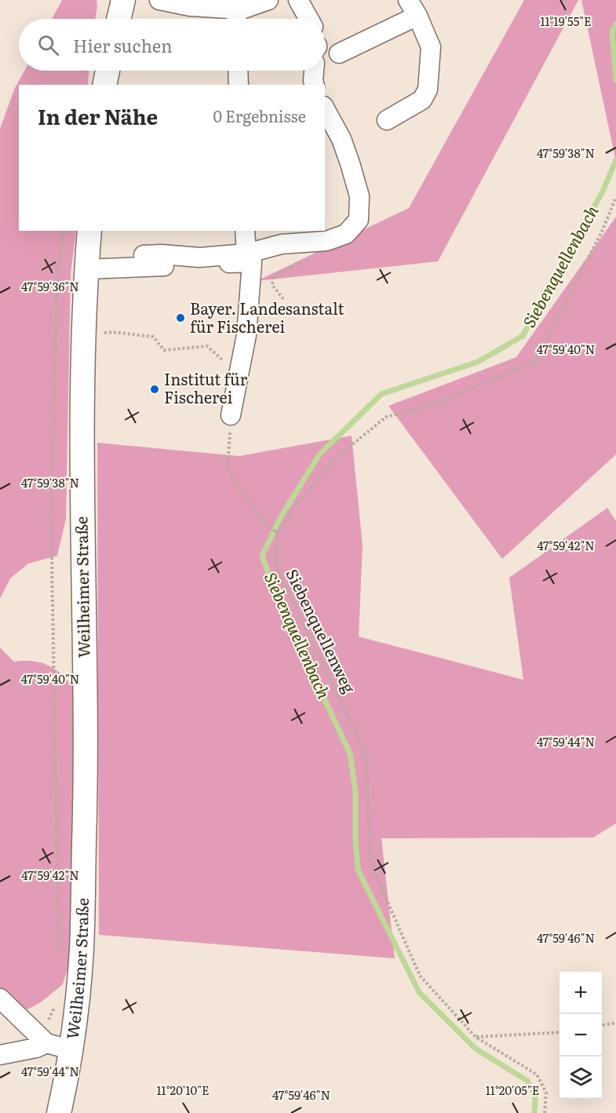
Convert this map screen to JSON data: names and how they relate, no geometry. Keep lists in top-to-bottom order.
{
  "streets": {
    "main road": ["Weilheimer Straße"],
    "path": ["Siebenquellenweg"]
  },
  "water": ["Siebenquellenbach"],
  "places": ["Bayer. Landesanstalt für Fischerei", "Institut für Fischerei"],
  "page": {
    "search": "Hier suchen",
    "heading": ["In der Nähe", "0 Ergebnisse"],
    "map_buttons": ["+", "−"]
  },
  "coordinates": [
    "11°19'55\"E",
    "47°59'38\"N",
    "47°59'36\"N",
    "47°59'40\"N",
    "47°59'42\"N",
    "47°59'44\"N",
    "47°59'46\"N",
    "11°20'10\"E",
    "11°20'05\"E"
  ]
}
